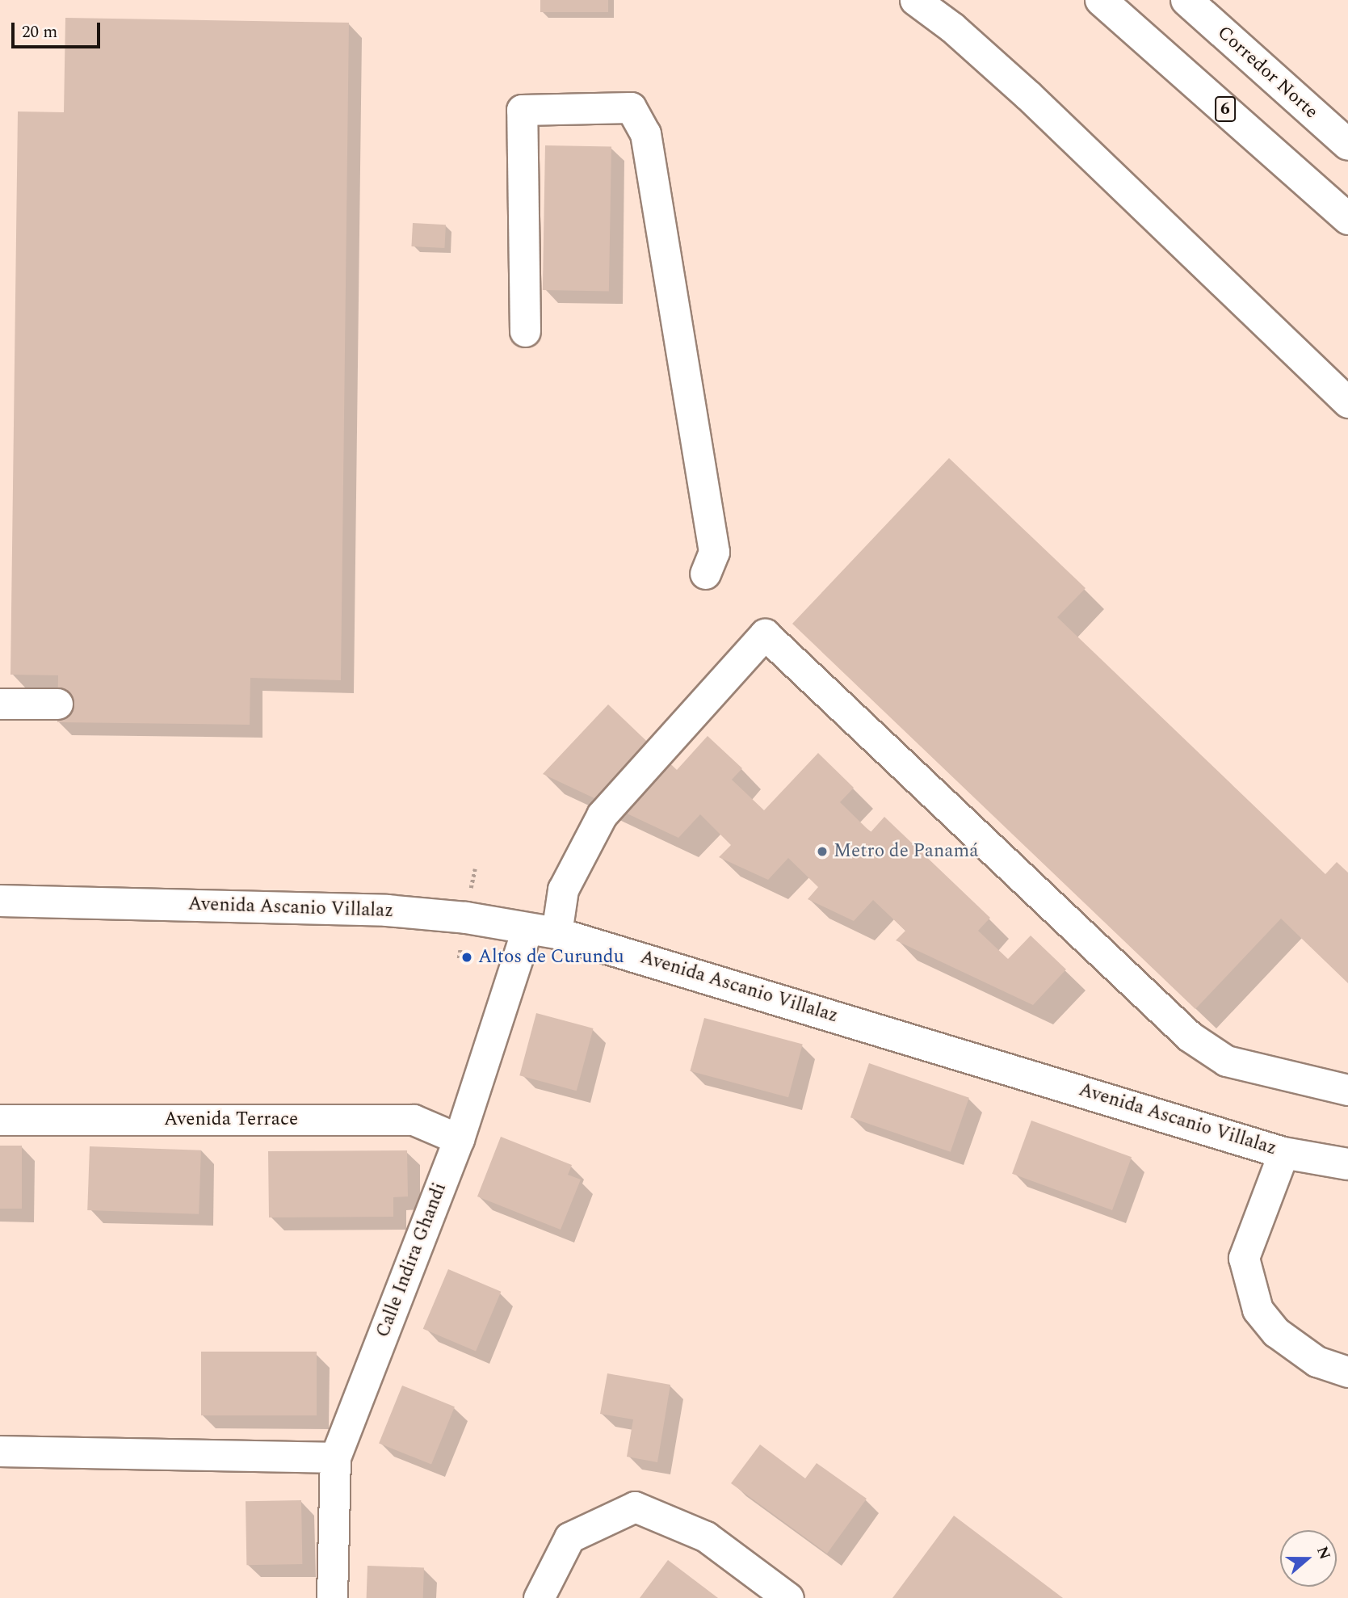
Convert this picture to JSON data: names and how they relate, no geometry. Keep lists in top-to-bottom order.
{
  "streets": {
    "main road": ["Corredor Norte", "6", "Avenida Ascanio Villalaz"],
    "street": ["Avenida Terrace", "Calle Indira Ghandi"]
  },
  "crossings": [
    ["Avenida Ascanio Villalaz", "Calle Indira Ghandi"],
    ["Avenida Terrace", "Calle Indira Ghandi"]
  ],
  "places": ["Metro de Panamá", "Altos de Curundu"],
  "scale_bar": "20 m",
  "north": "right"
}
